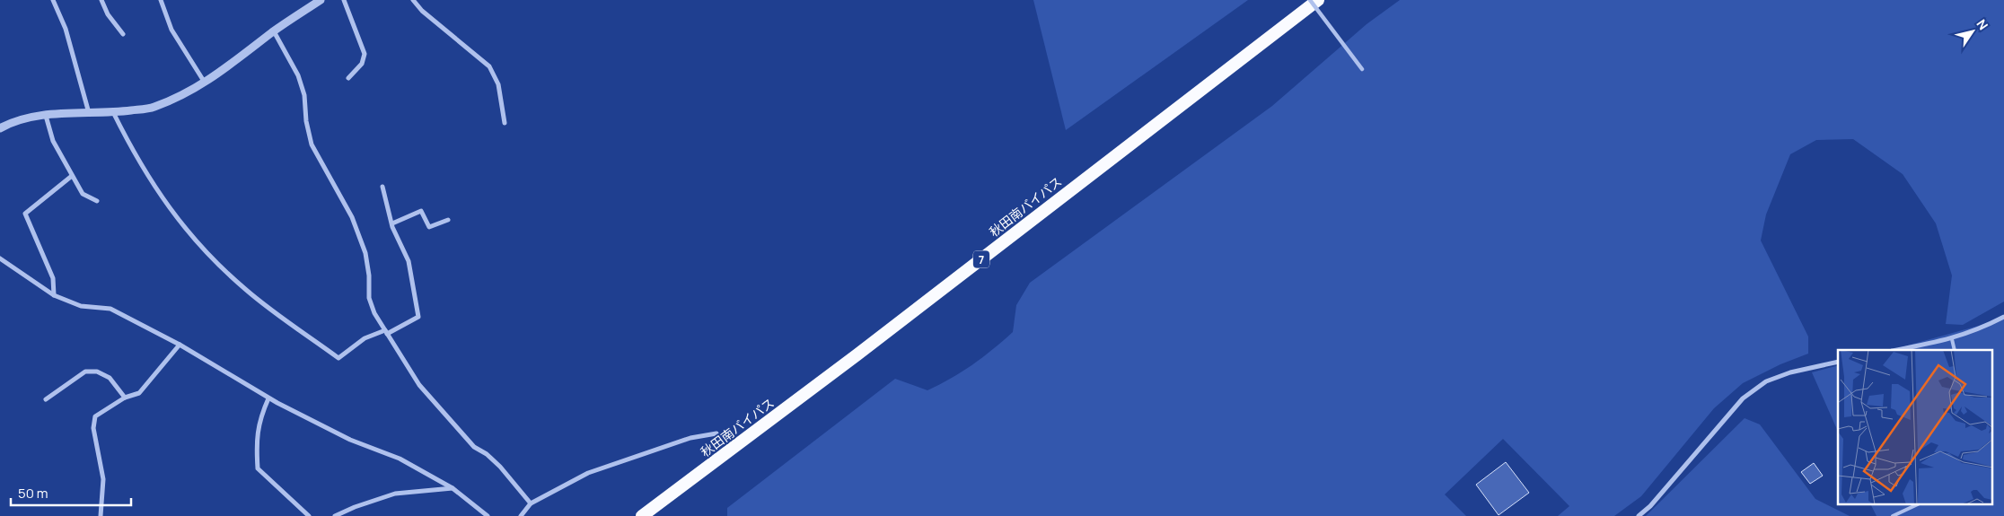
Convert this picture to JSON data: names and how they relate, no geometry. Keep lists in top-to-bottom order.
{
  "streets": {
    "highway": ["秋田南バイパス", "7"]
  },
  "scale_bar": "50 m",
  "north": "top right"
}
